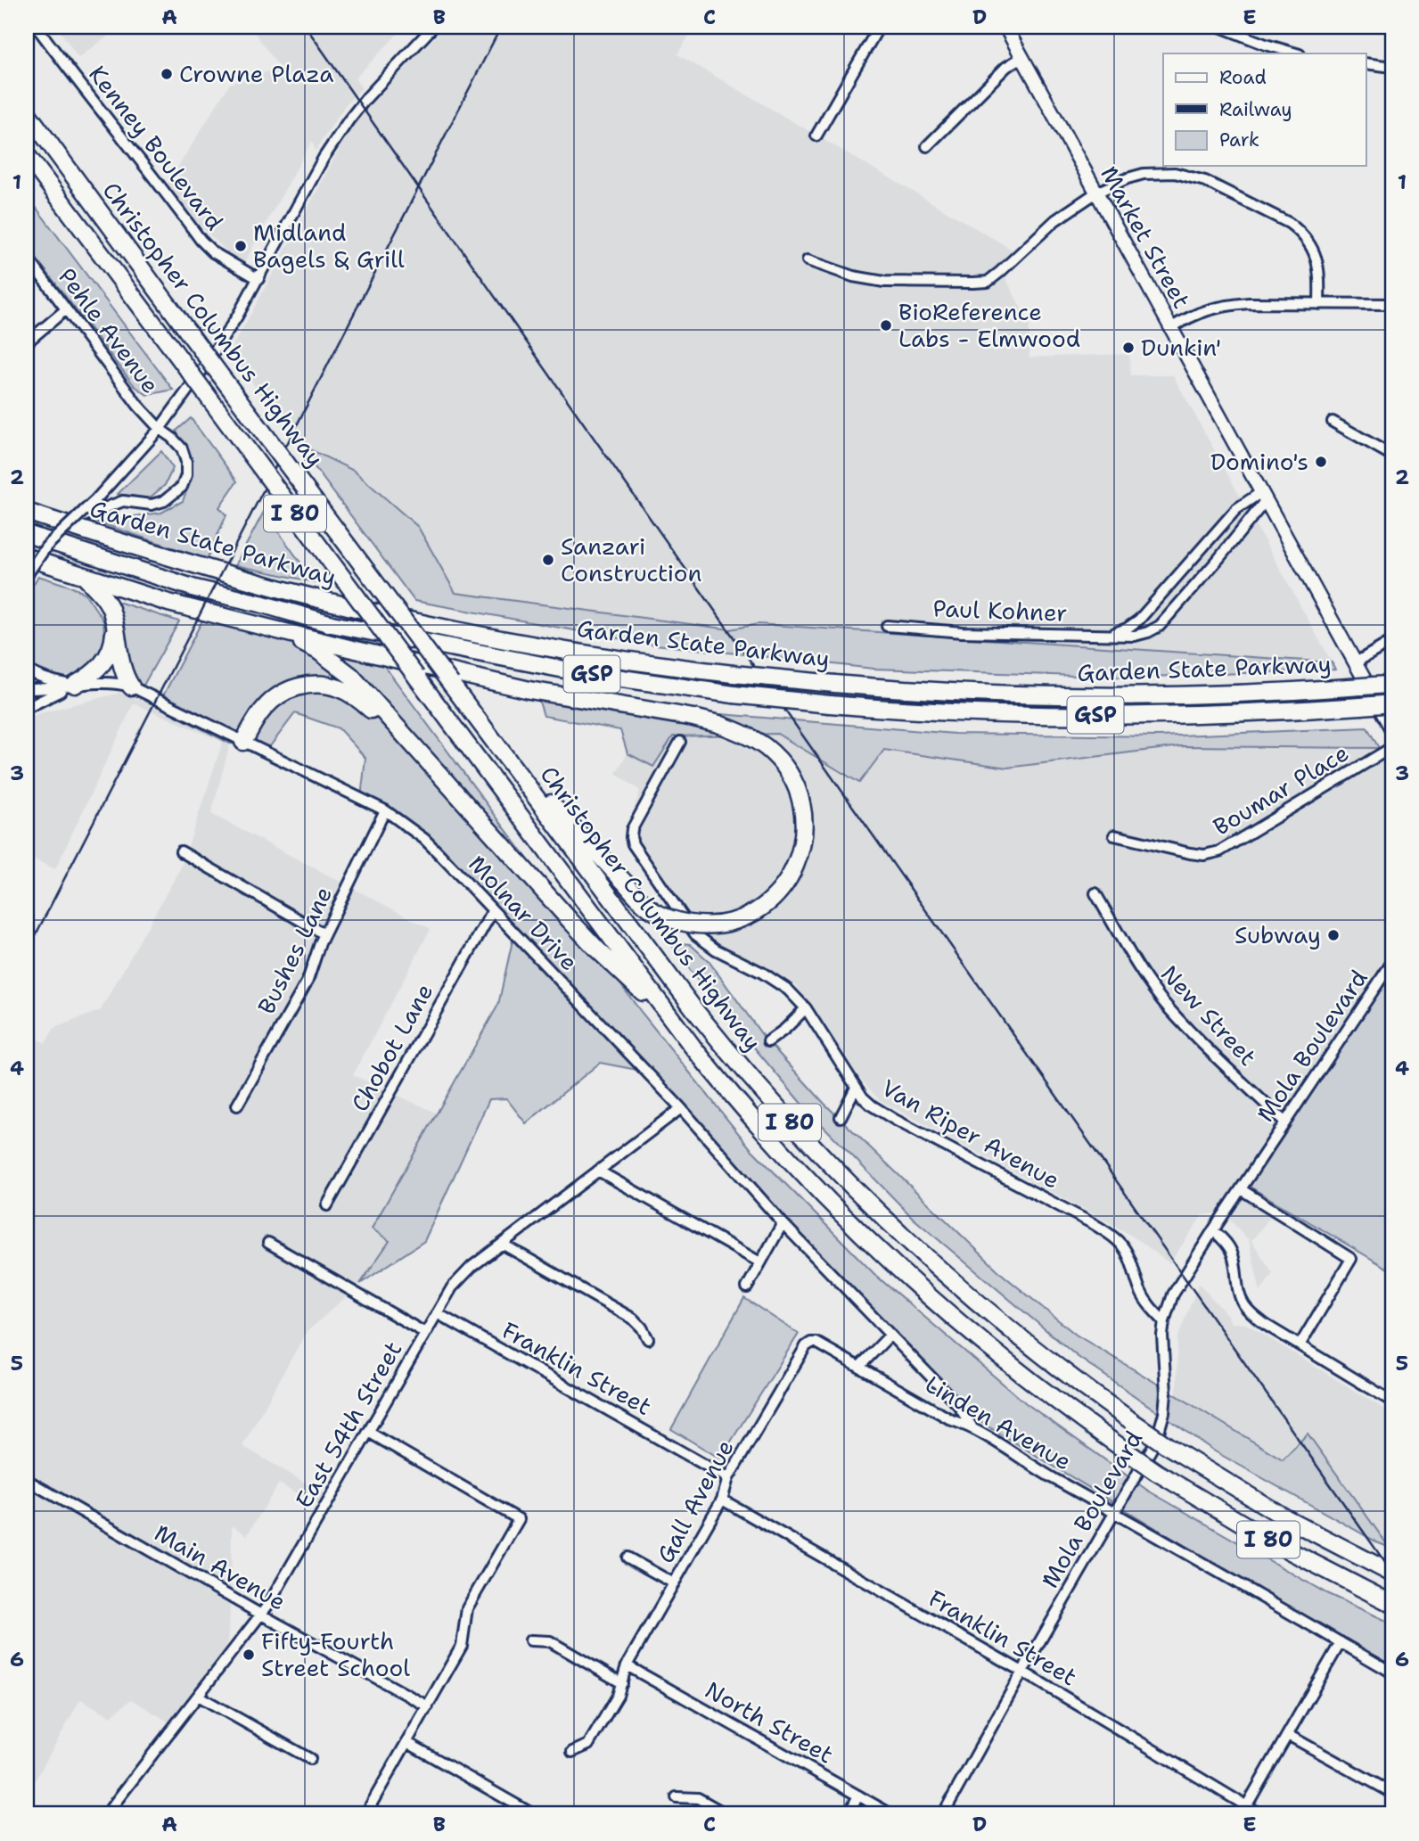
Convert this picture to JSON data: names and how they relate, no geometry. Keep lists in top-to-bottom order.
{
  "streets": {
    "highway": [
      "Christopher Columbus Highway",
      "I 80",
      "Garden State Parkway",
      "GSP"
    ],
    "main road": ["Market Street"],
    "street": [
      "Kenney Boulevard",
      "Pehle Avenue",
      "Paul Kohner",
      "Boumar Place",
      "Molnar Drive",
      "Bushes Lane",
      "New Street",
      "Mola Boulevard",
      "Chobot Lane",
      "Van Riper Avenue",
      "Franklin Street",
      "Linden Avenue",
      "East 54th Street",
      "Gall Avenue",
      "Main Avenue",
      "North Street"
    ]
  },
  "crossings": [
    ["Market Street", "Paul Kohner"],
    ["Molnar Drive", "Bushes Lane"],
    ["Molnar Drive", "Chobot Lane"],
    ["Molnar Drive", "Linden Avenue"],
    ["Molnar Drive", "East 54th Street"],
    ["New Street", "Mola Boulevard"],
    ["Mola Boulevard", "Van Riper Avenue"],
    ["Mola Boulevard", "Franklin Street"],
    ["Mola Boulevard", "Linden Avenue"],
    ["Franklin Street", "East 54th Street"],
    ["Franklin Street", "Gall Avenue"],
    ["Linden Avenue", "Gall Avenue"],
    ["East 54th Street", "Main Avenue"],
    ["Gall Avenue", "North Street"]
  ],
  "places": [
    "Crowne Plaza",
    "Midland Bagels & Grill",
    "BioReference Labs - Elmwood",
    "Dunkin'",
    "Domino's",
    "Sanzari Construction",
    "Subway",
    "Fifty-Fourth Street School"
  ],
  "legend": ["Road", "Railway", "Park"],
  "grid": {
    "columns": [
      "A",
      "B",
      "C",
      "D",
      "E"
    ],
    "rows": [
      "1",
      "2",
      "3",
      "4",
      "5",
      "6"
    ]
  }
}
